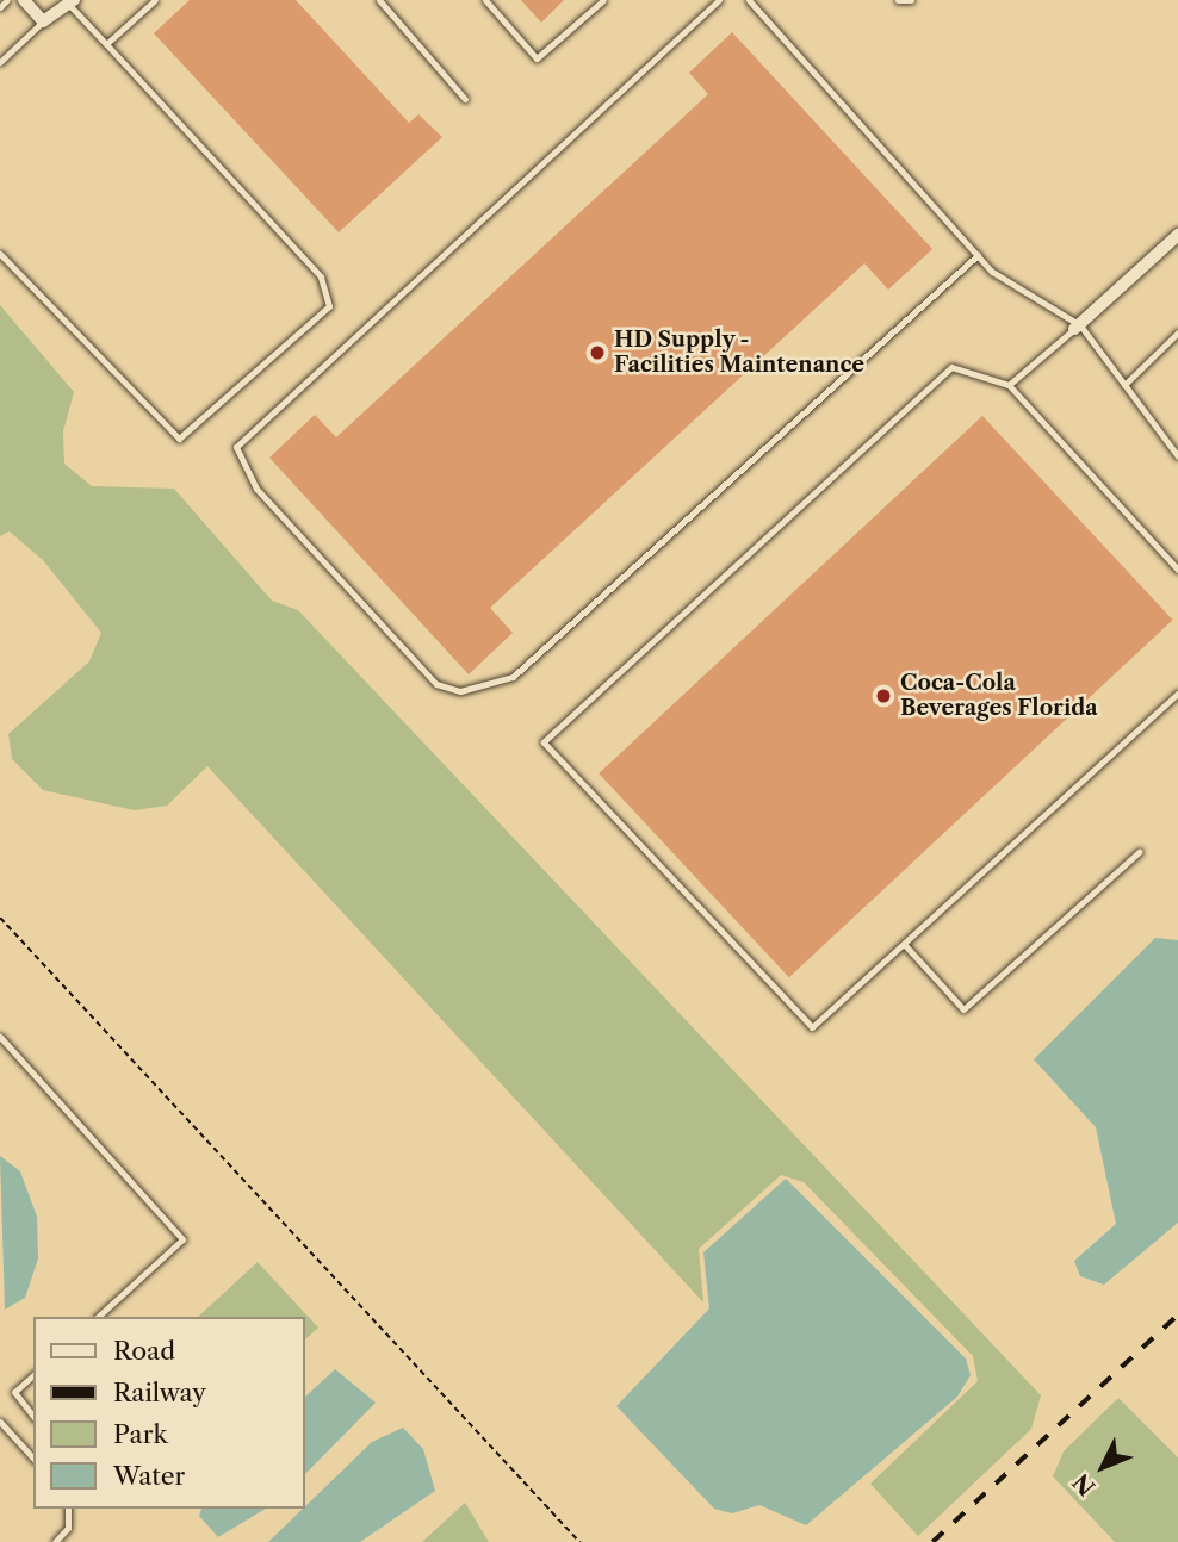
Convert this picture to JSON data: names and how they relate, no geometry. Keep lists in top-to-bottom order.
{
  "places": ["HD Supply - Facilities Maintenance", "Coca-Cola Beverages Florida"],
  "legend": [
    "Road",
    "Railway",
    "Park",
    "Water"
  ],
  "north": "bottom left"
}
